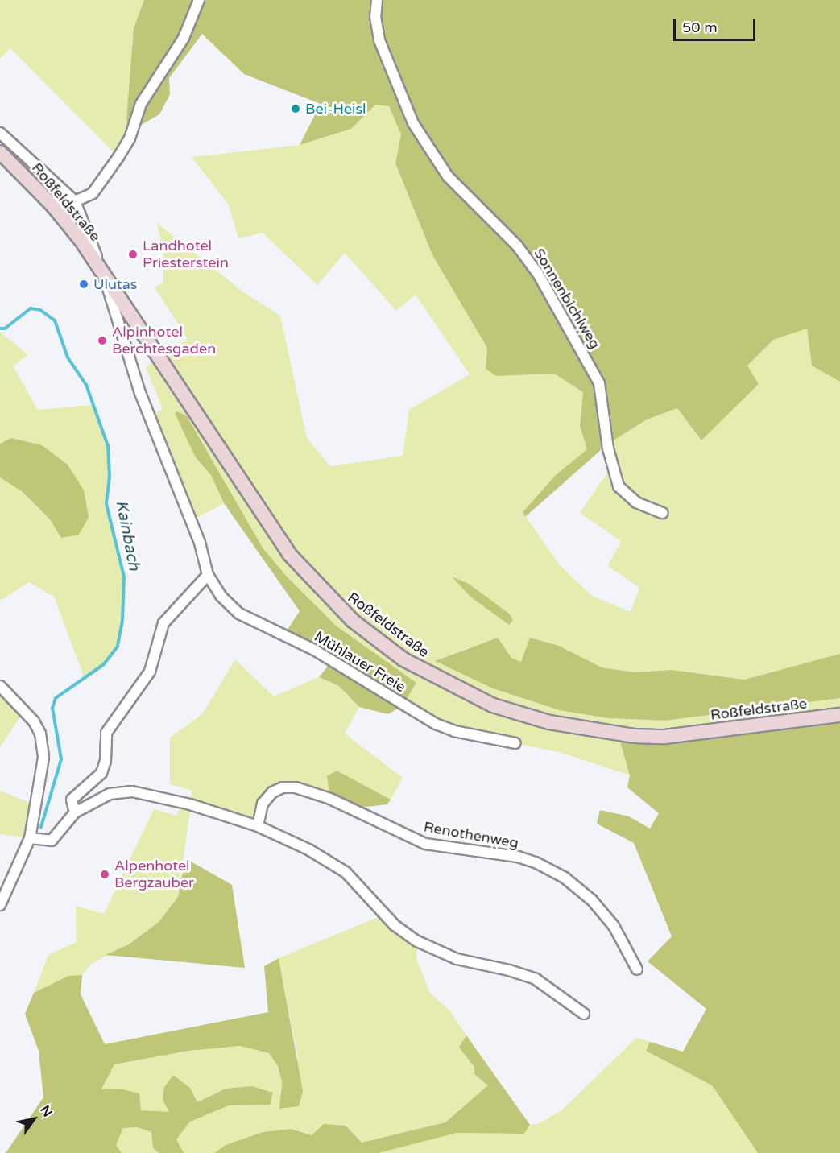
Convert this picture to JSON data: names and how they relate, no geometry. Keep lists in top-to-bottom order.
{
  "streets": {
    "main road": ["Roßfeldstraße"],
    "street": ["Sonnenbichlweg", "Mühlauer Freie", "Renothenweg"]
  },
  "crossings": [
    ["Roßfeldstraße", "Mühlauer Freie"]
  ],
  "water": ["Kainbach"],
  "places": [
    "Bei-Heisl",
    "Landhotel Priesterstein",
    "Ulutas",
    "Alpinhotel Berchtesgaden",
    "Alpenhotel Bergzauber"
  ],
  "scale_bar": "50 m",
  "north": "top right"
}
